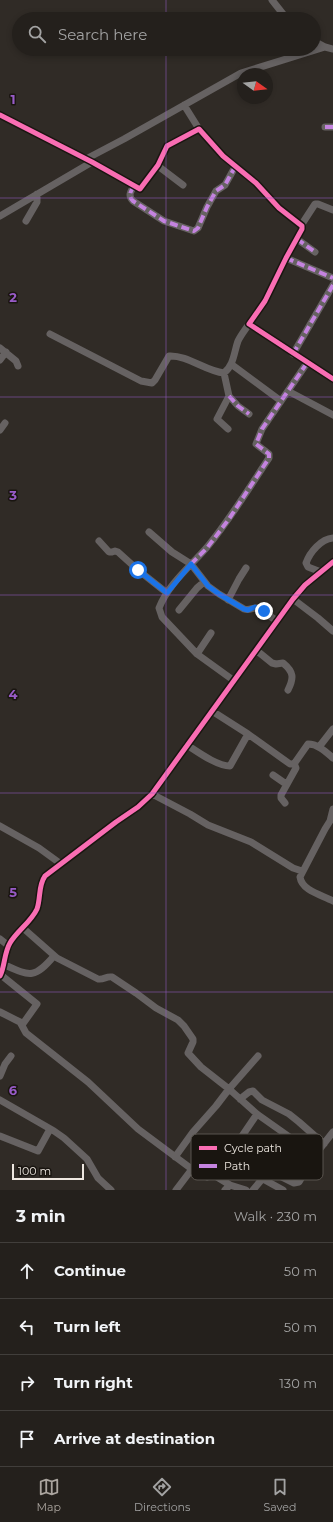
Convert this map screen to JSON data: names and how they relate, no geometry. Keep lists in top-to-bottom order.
{
  "legend": ["Cycle path", "Path"],
  "scale_bar": "100 m",
  "north": "right",
  "page": {
    "search": "Search here",
    "scale": "100 m",
    "heading": ["3 min", "Walk · 230 m"],
    "list": [
      ["Continue", "50 m"],
      ["Turn left", "50 m"],
      ["Turn right", "130 m"],
      "Arrive at destination"
    ],
    "nav": ["Map", "Directions", "Saved"]
  },
  "grid": {
    "rows": [
      "1",
      "2",
      "3",
      "4",
      "5",
      "6"
    ]
  }
}
